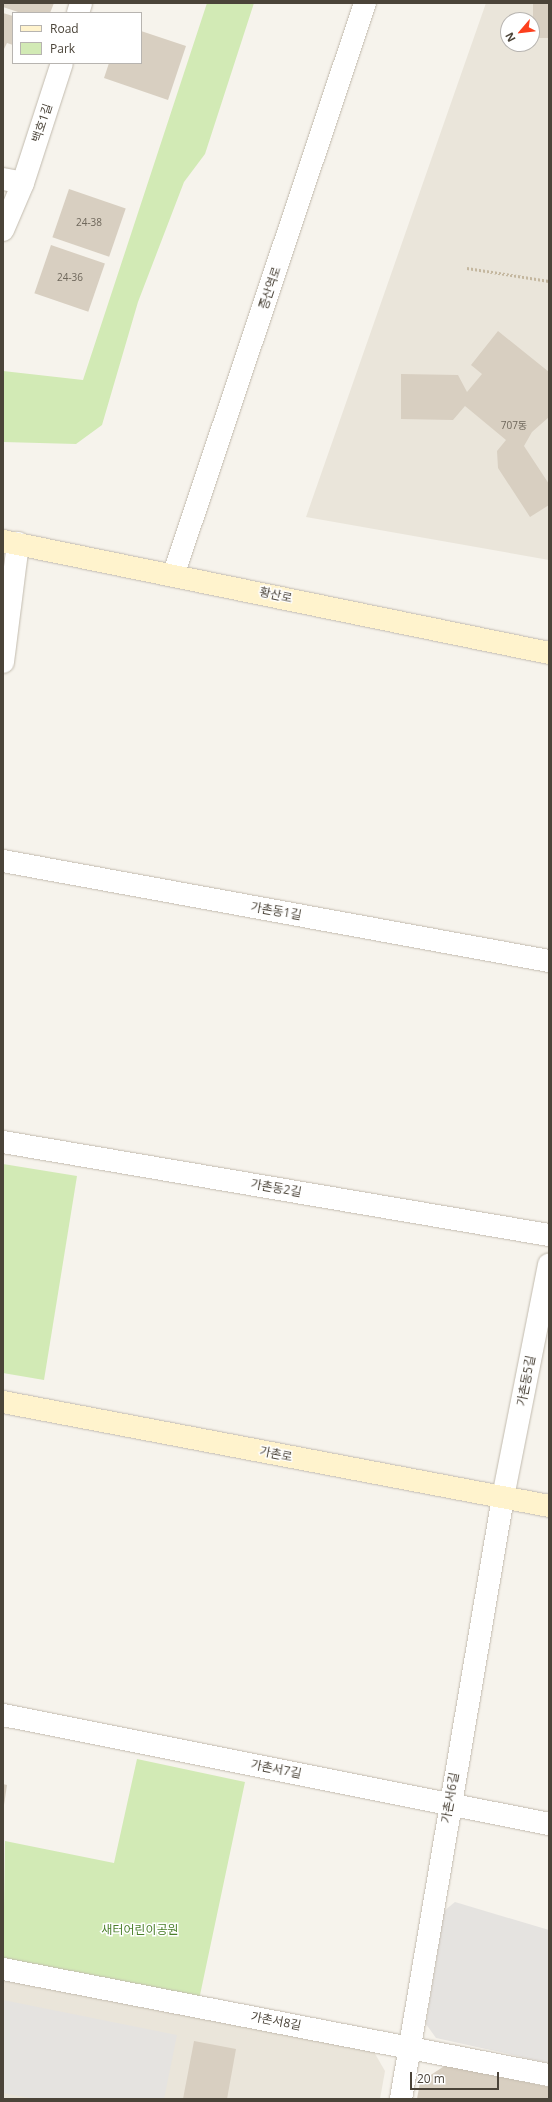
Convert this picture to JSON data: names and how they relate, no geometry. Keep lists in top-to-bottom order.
{
  "streets": {
    "main road": ["황산로", "가촌로"],
    "street": [
      "백호1길",
      "증산역로",
      "가촌동1길",
      "가촌동2길",
      "가촌동5길",
      "가촌서7길",
      "가촌서6길",
      "가촌서8길"
    ]
  },
  "crossings": [
    ["증산역로", "황산로"],
    ["가촌동5길", "가촌로"],
    ["가촌동5길", "가촌서6길"],
    ["가촌로", "가촌서6길"],
    ["가촌서7길", "가촌서6길"],
    ["가촌서6길", "가촌서8길"]
  ],
  "parks": ["새터어린이공원"],
  "house_numbers": ["24-38", "24-36", "707동"],
  "legend": ["Road", "Park"],
  "scale_bar": "20 m",
  "north": "bottom left"
}
